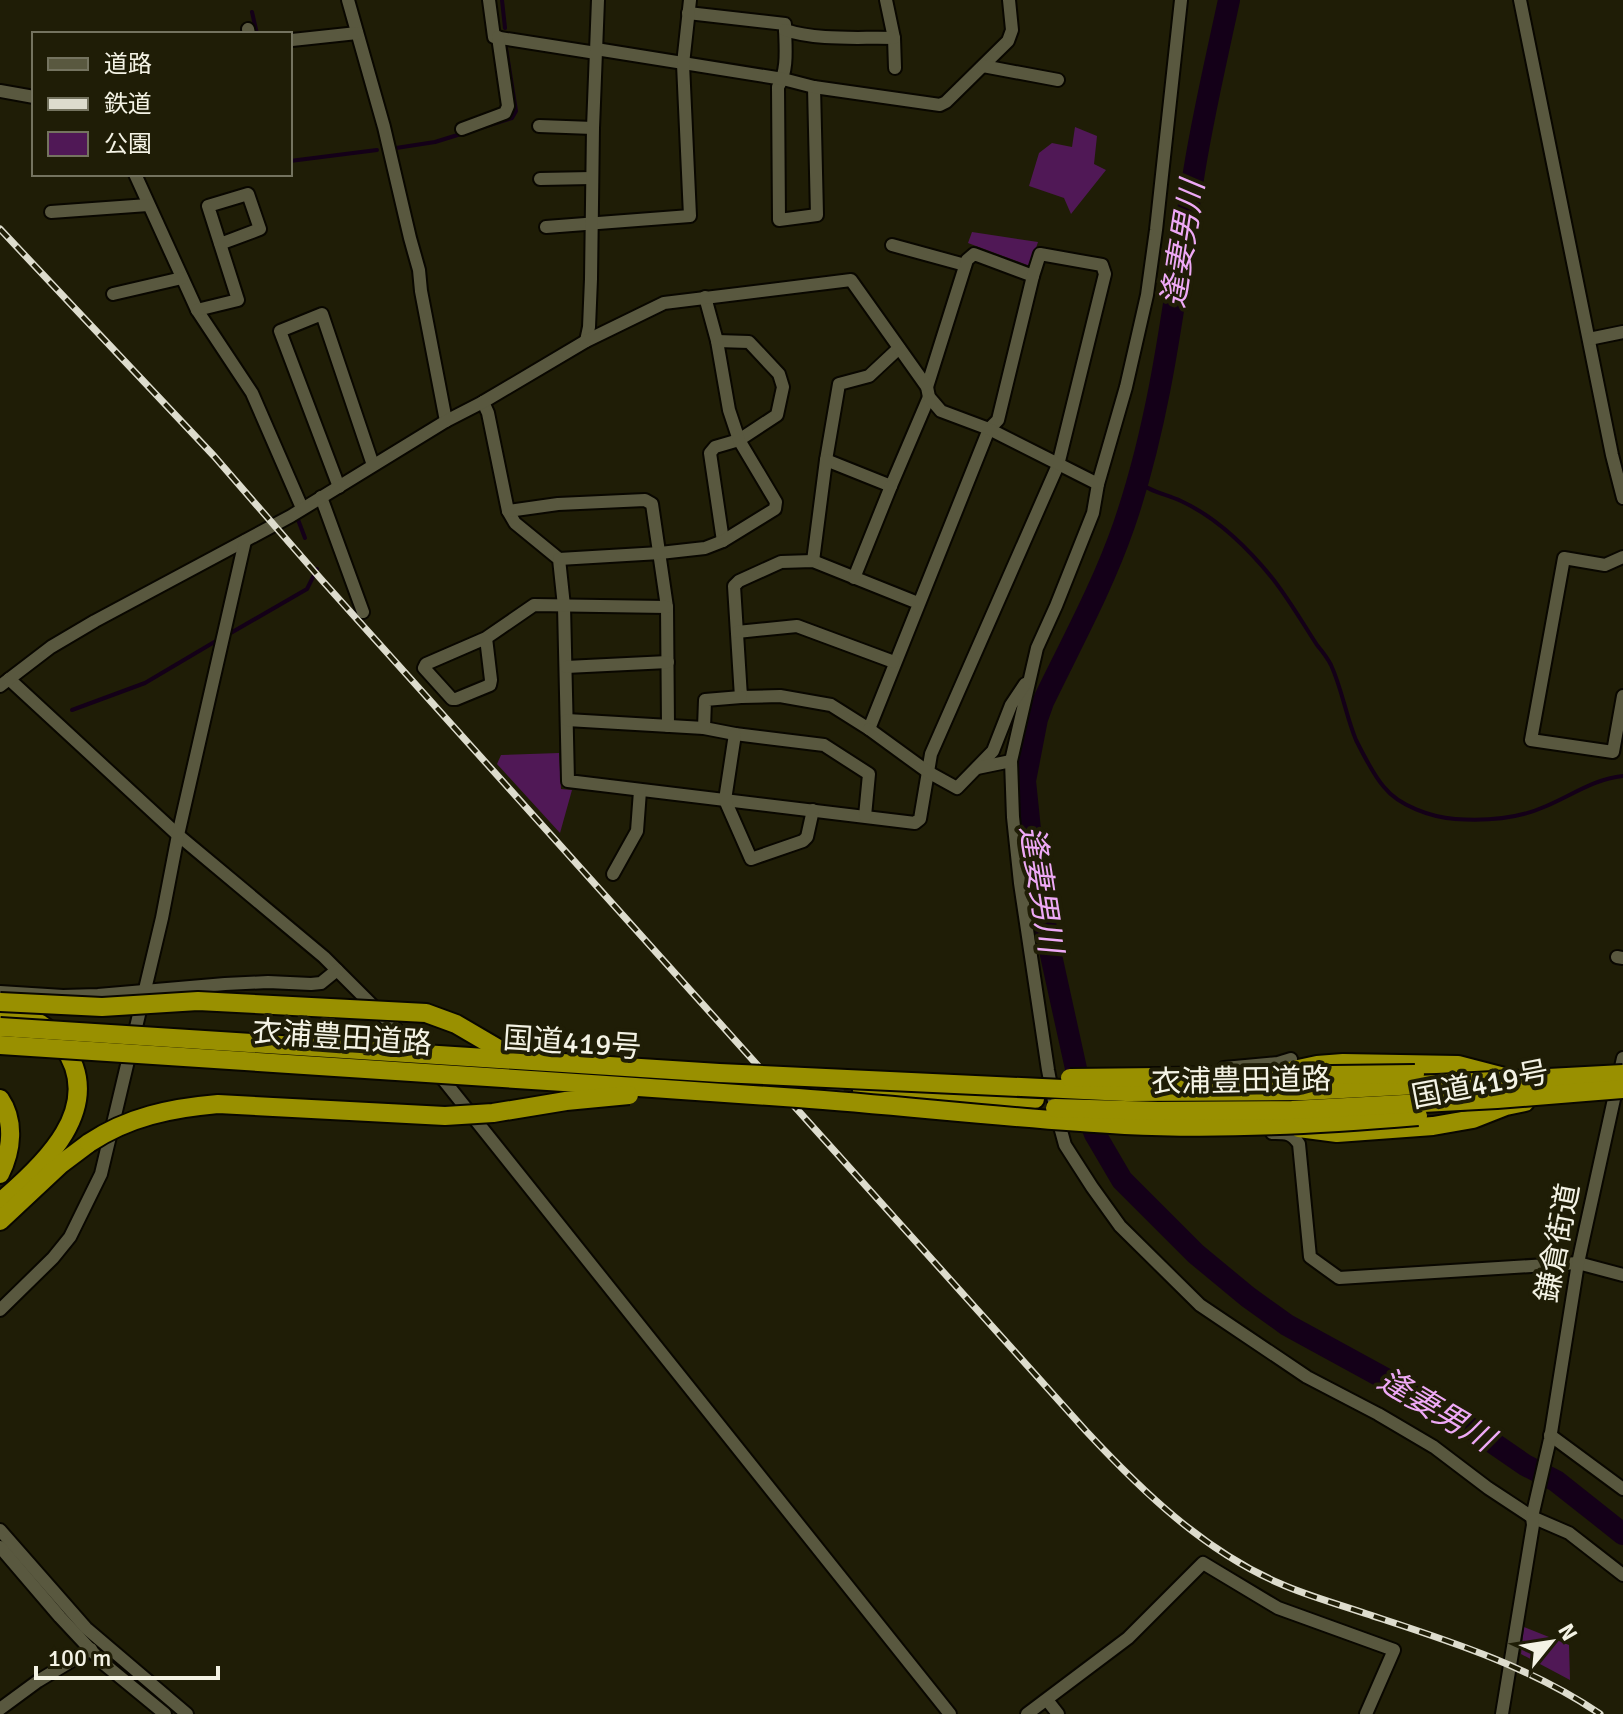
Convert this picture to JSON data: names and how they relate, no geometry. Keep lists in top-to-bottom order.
{
  "streets": {
    "highway": ["衣浦豊田道路", "国道419号"],
    "street": ["鎌倉街道"]
  },
  "crossings": [
    ["衣浦豊田道路", "国道419号"],
    ["衣浦豊田道路", "鎌倉街道"],
    ["国道419号", "鎌倉街道"]
  ],
  "water": ["逢妻男川"],
  "legend": ["道路", "鉄道", "公園"],
  "scale_bar": "100 m",
  "north": "top right"
}
